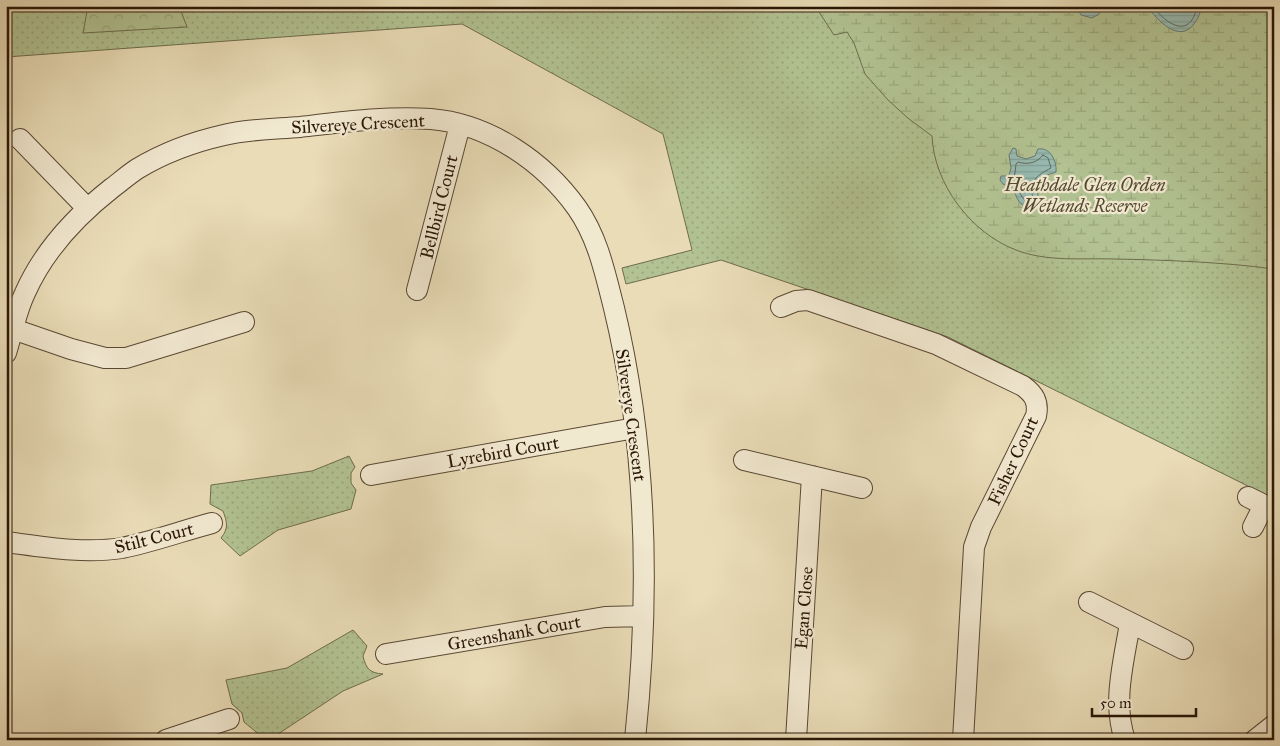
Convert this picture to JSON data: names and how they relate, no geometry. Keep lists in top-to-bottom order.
{
  "streets": {
    "street": [
      "Silvereye Crescent",
      "Bellbird Court",
      "Lyrebird Court",
      "Fisher Court",
      "Stilt Court",
      "Egan Close",
      "Greenshank Court"
    ]
  },
  "crossings": [
    ["Silvereye Crescent", "Bellbird Court"],
    ["Silvereye Crescent", "Lyrebird Court"],
    ["Silvereye Crescent", "Greenshank Court"]
  ],
  "parks": ["Heathdale Glen Orden Wetlands Reserve"],
  "scale_bar": "50 m"
}
